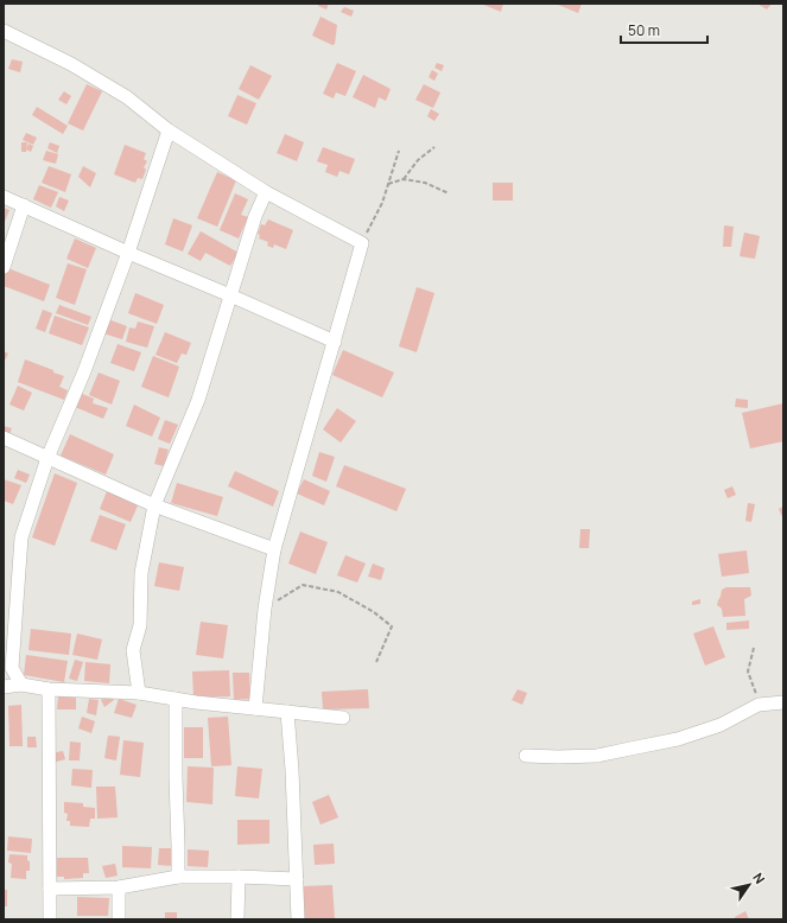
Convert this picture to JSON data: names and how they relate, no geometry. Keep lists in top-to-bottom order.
{
  "scale_bar": "50 m",
  "north": "top right"
}
